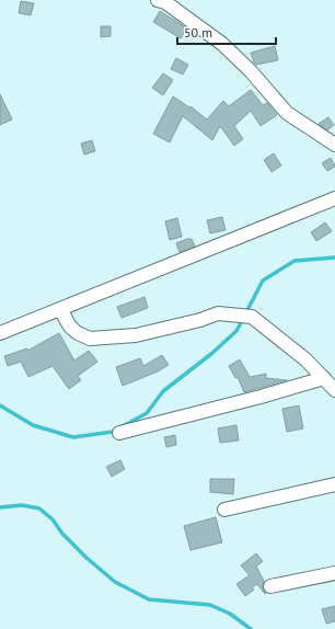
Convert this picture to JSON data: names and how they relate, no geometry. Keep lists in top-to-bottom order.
{
  "scale_bar": "50 m"
}
